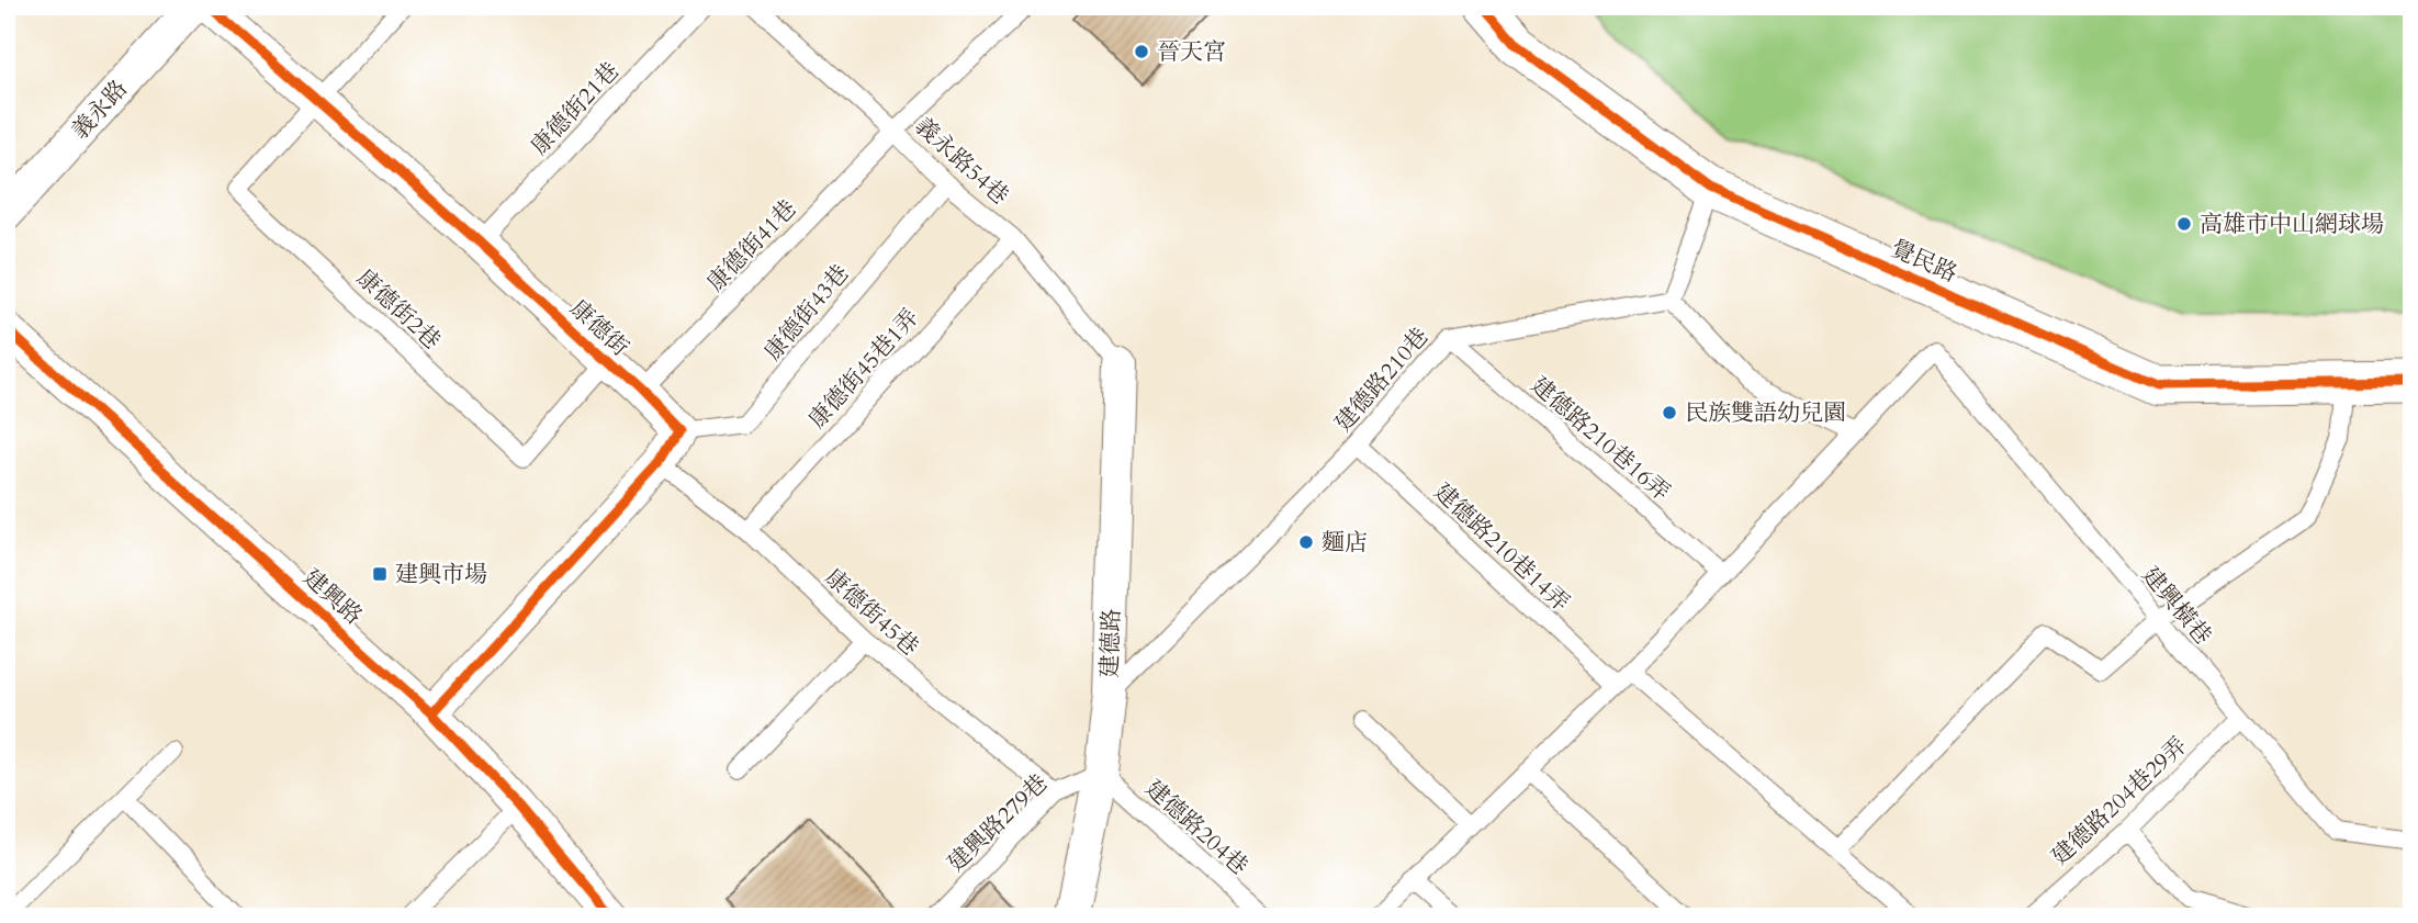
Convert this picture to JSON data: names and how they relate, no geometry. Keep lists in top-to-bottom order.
{
  "streets": {
    "street": [
      "義永路",
      "覺民路",
      "康德街",
      "建興路",
      "建德路"
    ],
    "lane": [
      "康德街21巷",
      "義永路54巷",
      "康德街41巷",
      "康德街2巷",
      "康德街43巷",
      "康德街45巷1弄",
      "建德路210巷",
      "建德路210巷16弄",
      "建德路210巷14弄",
      "建興橫巷",
      "康德街45巷",
      "建德路204巷29弄",
      "建興路279巷",
      "建德路204巷"
    ]
  },
  "crossings": [
    ["康德街21巷", "康德街"],
    ["義永路54巷", "康德街41巷"],
    ["義永路54巷", "康德街43巷"],
    ["義永路54巷", "康德街45巷1弄"],
    ["義永路54巷", "建德路"],
    ["康德街41巷", "康德街"],
    ["康德街2巷", "康德街"],
    ["康德街43巷", "康德街"],
    ["康德街45巷1弄", "康德街45巷"],
    ["建德路210巷", "建德路210巷16弄"],
    ["建德路210巷", "建德路210巷14弄"],
    ["建德路210巷", "建德路"],
    ["建興橫巷", "建德路204巷29弄"],
    ["康德街45巷", "建興路279巷"],
    ["建德路", "建興路279巷"],
    ["建德路", "建德路204巷"],
    ["建興路279巷", "建德路204巷"]
  ],
  "places": {
    "other": [
      "晉天宮",
      "高雄市中山網球場",
      "民族雙語幼兒園",
      "麵店"
    ],
    "transit": ["建興市場"]
  }
}
